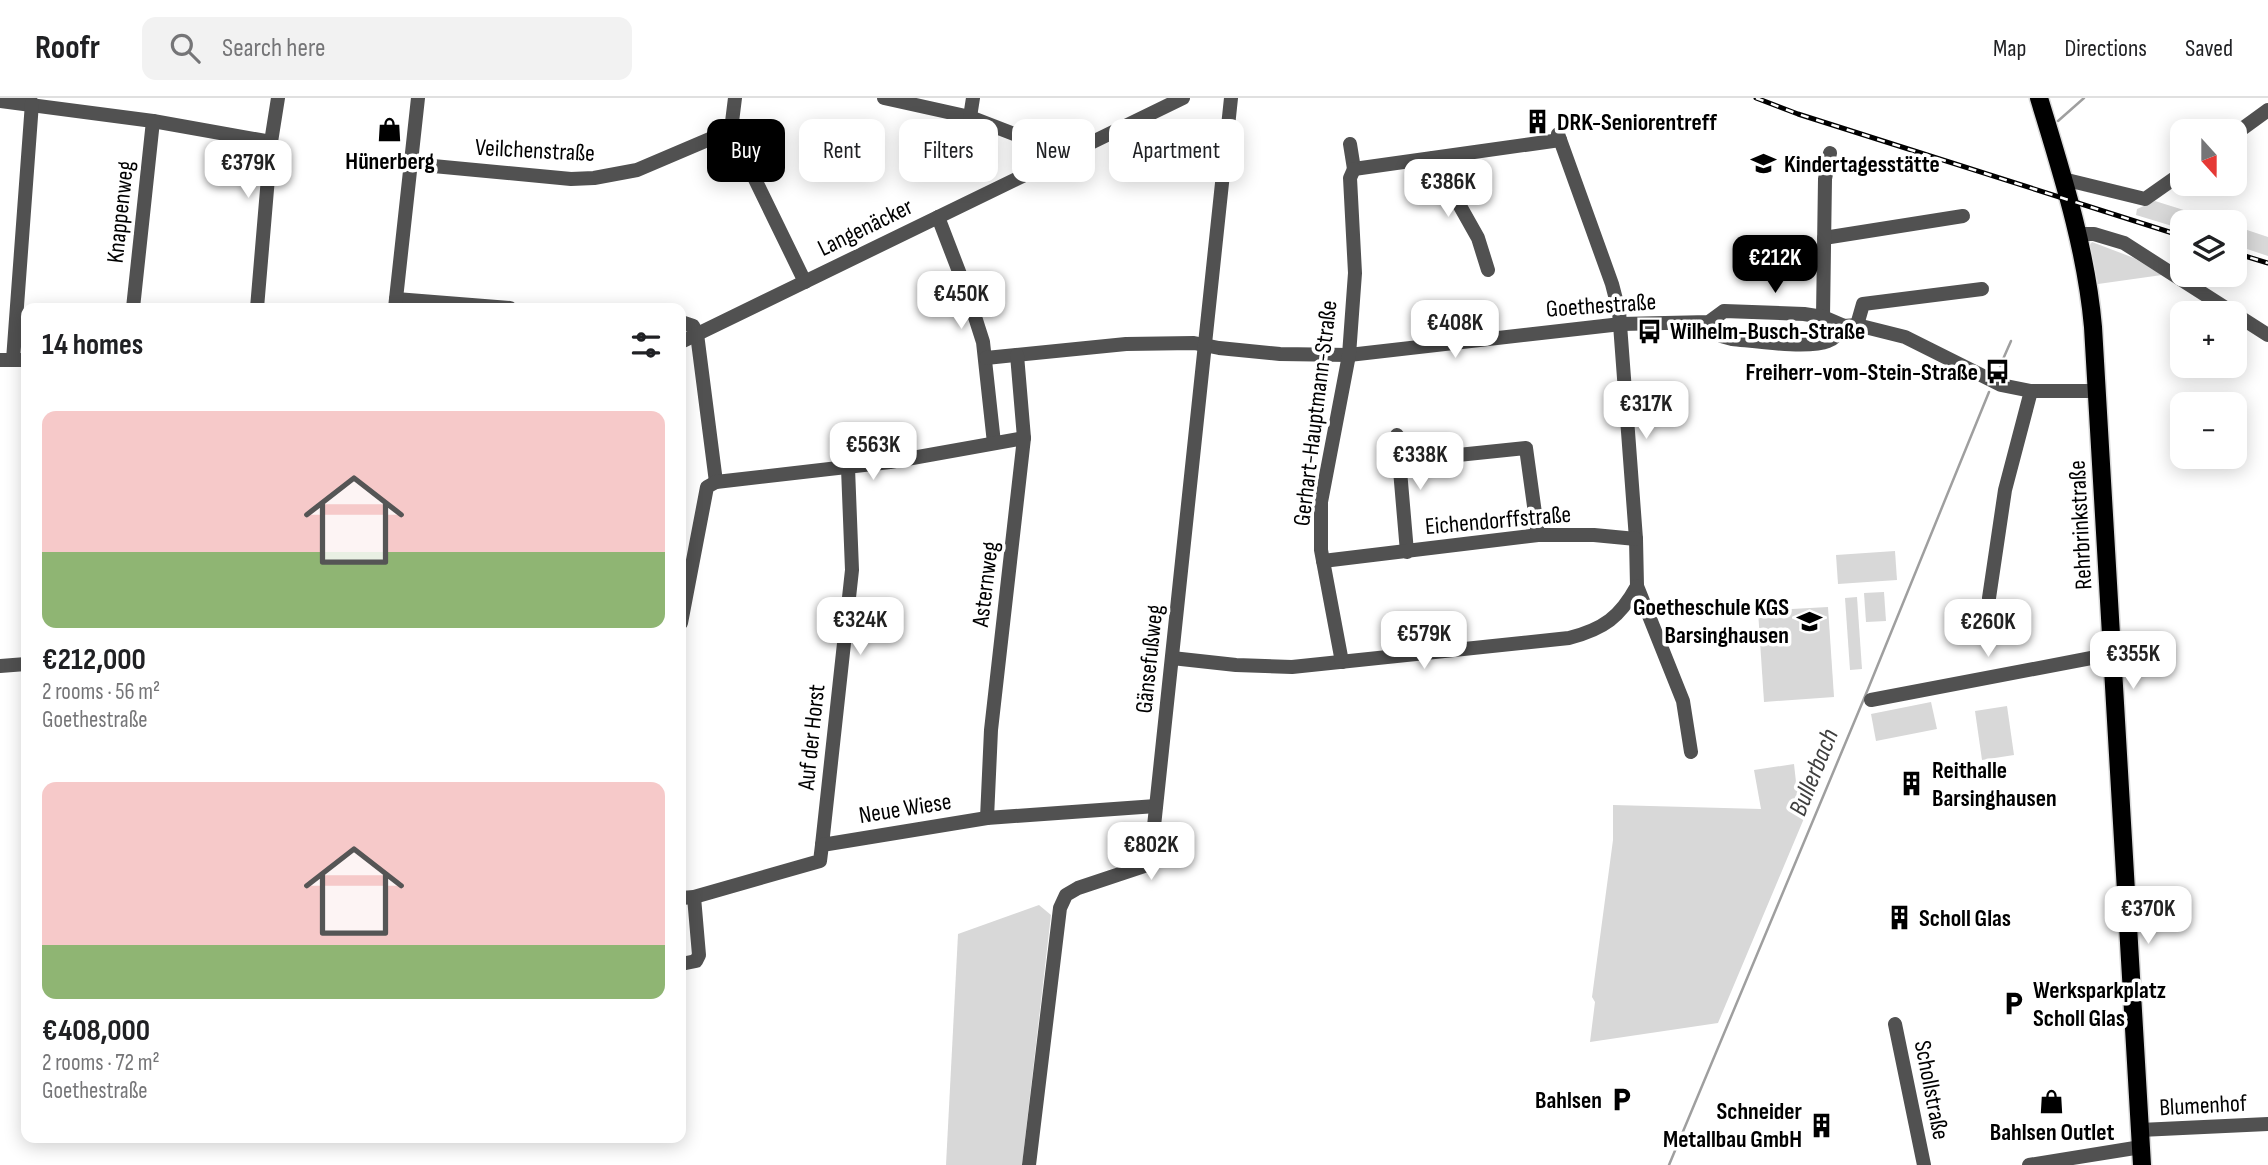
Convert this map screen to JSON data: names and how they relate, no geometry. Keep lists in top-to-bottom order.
{
  "streets": {
    "main road": ["Rehrbrinkstraße"],
    "street": [
      "Veilchenstraße",
      "Knappenweg",
      "Langenäcker",
      "Goethestraße",
      "Gerhart-Hauptmann-Straße",
      "Eichendorffstraße",
      "Asternweg",
      "Gänsefußweg",
      "Auf der Horst",
      "Neue Wiese",
      "Schollstraße",
      "Blumenhof"
    ]
  },
  "crossings": [
    ["Goethestraße", "Gerhart-Hauptmann-Straße"],
    ["Goethestraße", "Rehrbrinkstraße"],
    ["Goethestraße", "Asternweg"],
    ["Goethestraße", "Gänsefußweg"],
    ["Gerhart-Hauptmann-Straße", "Eichendorffstraße"],
    ["Rehrbrinkstraße", "Blumenhof"],
    ["Asternweg", "Neue Wiese"],
    ["Gänsefußweg", "Neue Wiese"],
    ["Auf der Horst", "Neue Wiese"]
  ],
  "water": ["Bullerbach"],
  "places": {
    "building": [
      "DRK-Seniorentreff",
      "Reithalle Barsinghausen",
      "Scholl Glas",
      "Schneider Metallbau GmbH"
    ],
    "shop": ["Hünerberg", "Bahlsen Outlet"],
    "school or university": ["Kindertagesstätte", "Goetheschule KGS Barsinghausen"],
    "bus stop": ["Wilhelm-Busch-Straße", "Freiherr-vom-Stein-Straße"],
    "parking": ["Werksparkplatz Scholl Glas", "Bahlsen"]
  },
  "north": "bottom",
  "page": {
    "header": "Roofr",
    "search": "Search here",
    "nav": ["Map", "Directions", "Saved"],
    "map_buttons": ["+", "−"],
    "chip": [
      "Buy",
      "Rent",
      "Filters",
      "New",
      "Apartment"
    ],
    "price": [
      "€379K",
      "€386K",
      "€212K",
      "€450K",
      "€408K",
      "€317K",
      "€563K",
      "€338K",
      "€324K",
      "€260K",
      "€579K",
      "€355K",
      "€802K",
      "€370K"
    ],
    "heading": "14 homes",
    "list": [
      {
        "name": "€212,000",
        "note": "2 rooms · 56 m² · Goethestraße"
      },
      {
        "name": "€408,000",
        "note": "2 rooms · 72 m² · Goethestraße"
      }
    ]
  }
}
